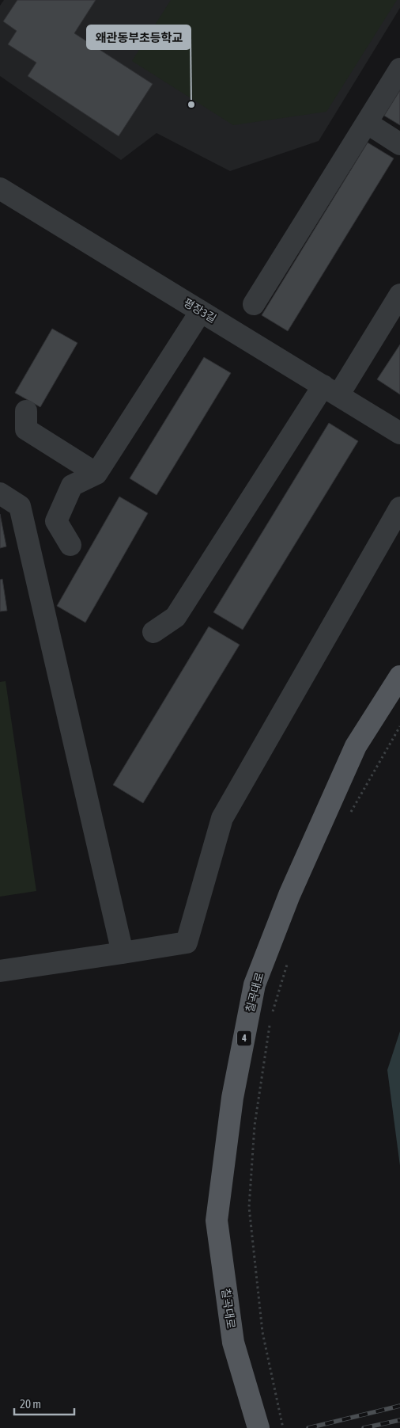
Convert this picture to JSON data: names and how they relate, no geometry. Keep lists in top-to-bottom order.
{
  "streets": {
    "main road": ["칠곡대로", "4"],
    "street": ["평장3길"]
  },
  "places": ["왜관동부초등학교"],
  "scale_bar": "20 m"
}
